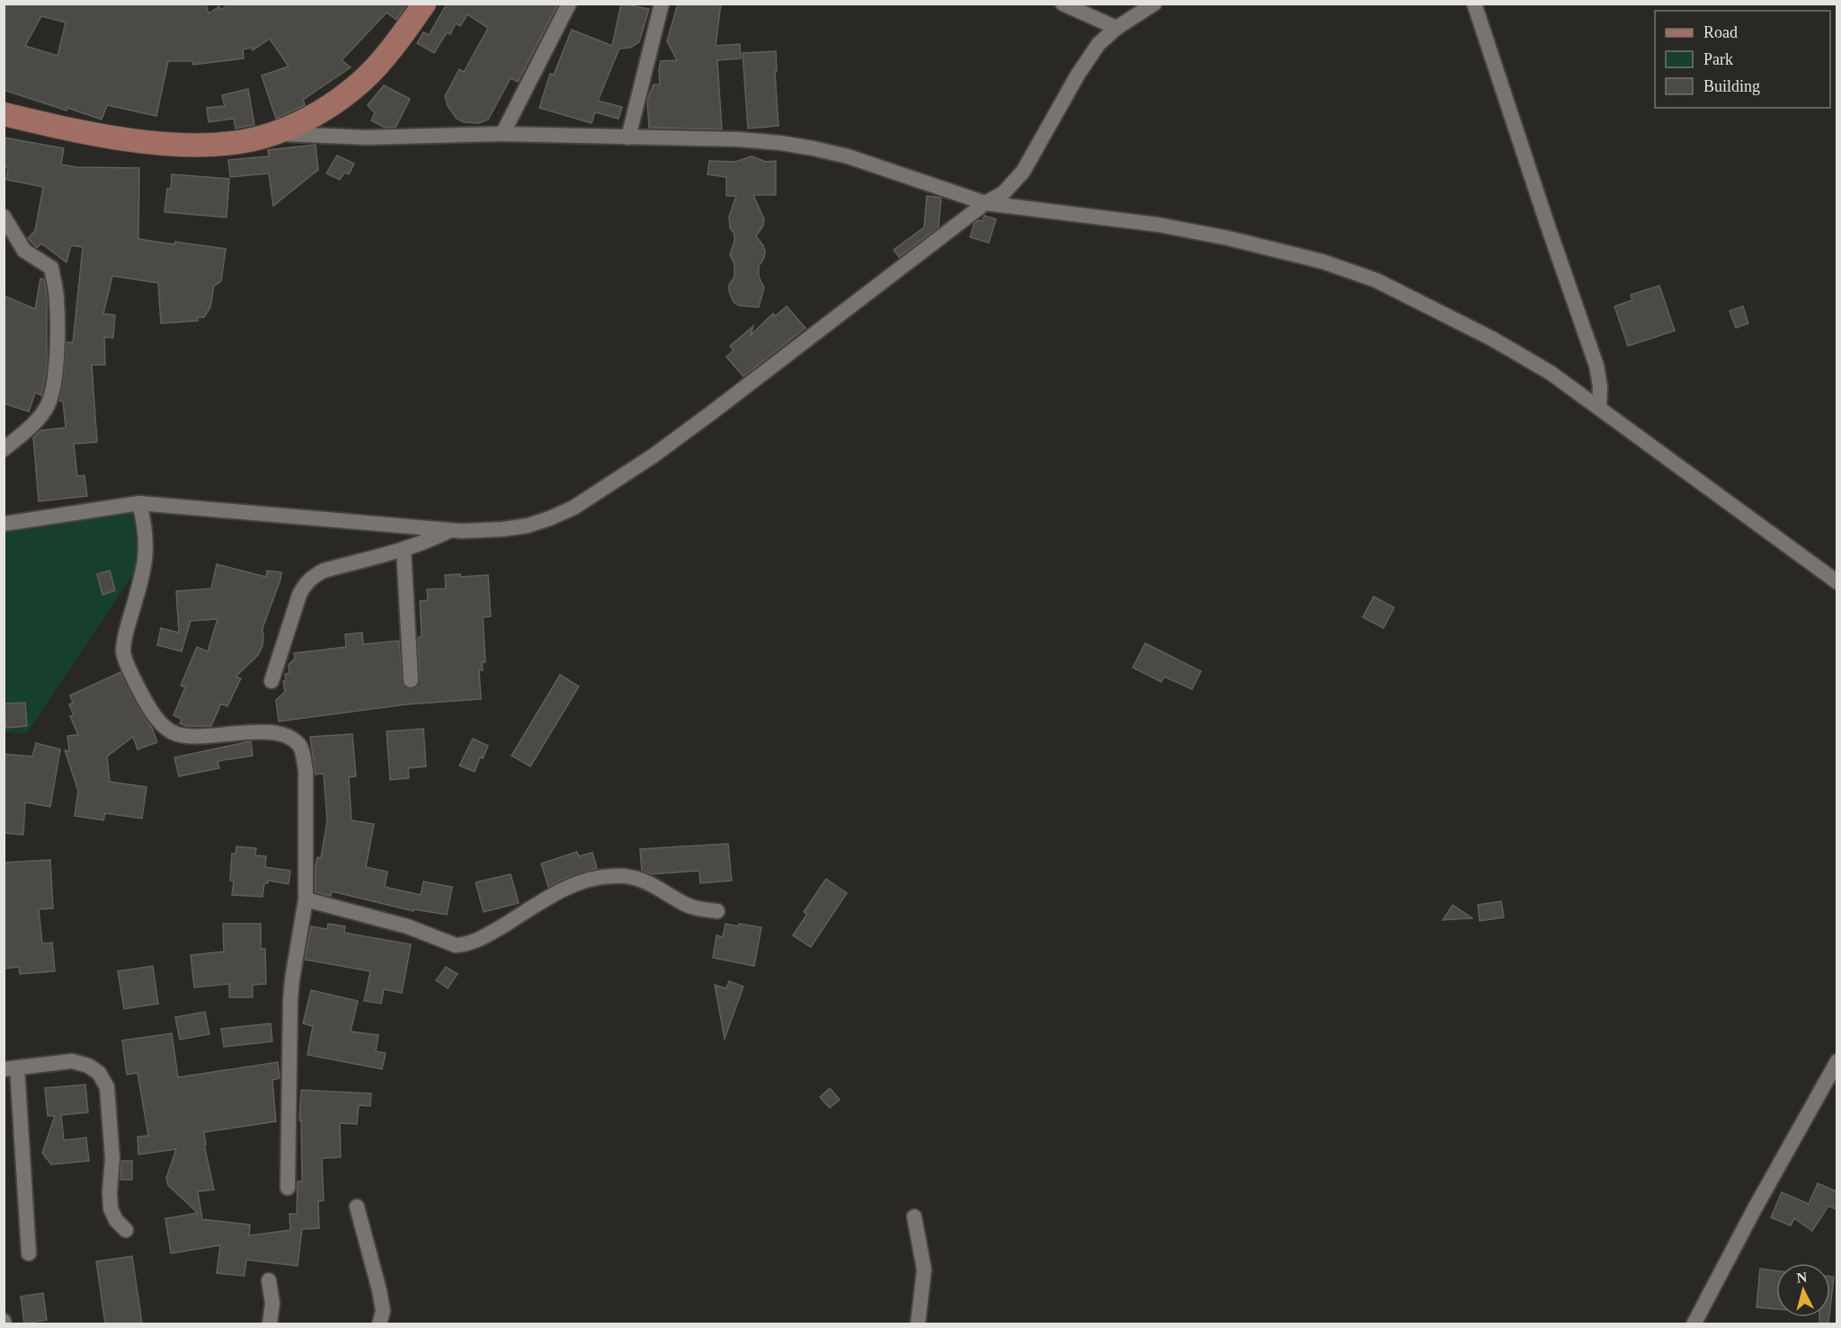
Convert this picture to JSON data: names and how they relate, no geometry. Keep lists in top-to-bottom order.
{
  "legend": ["Road", "Park", "Building"],
  "north": "top"
}
